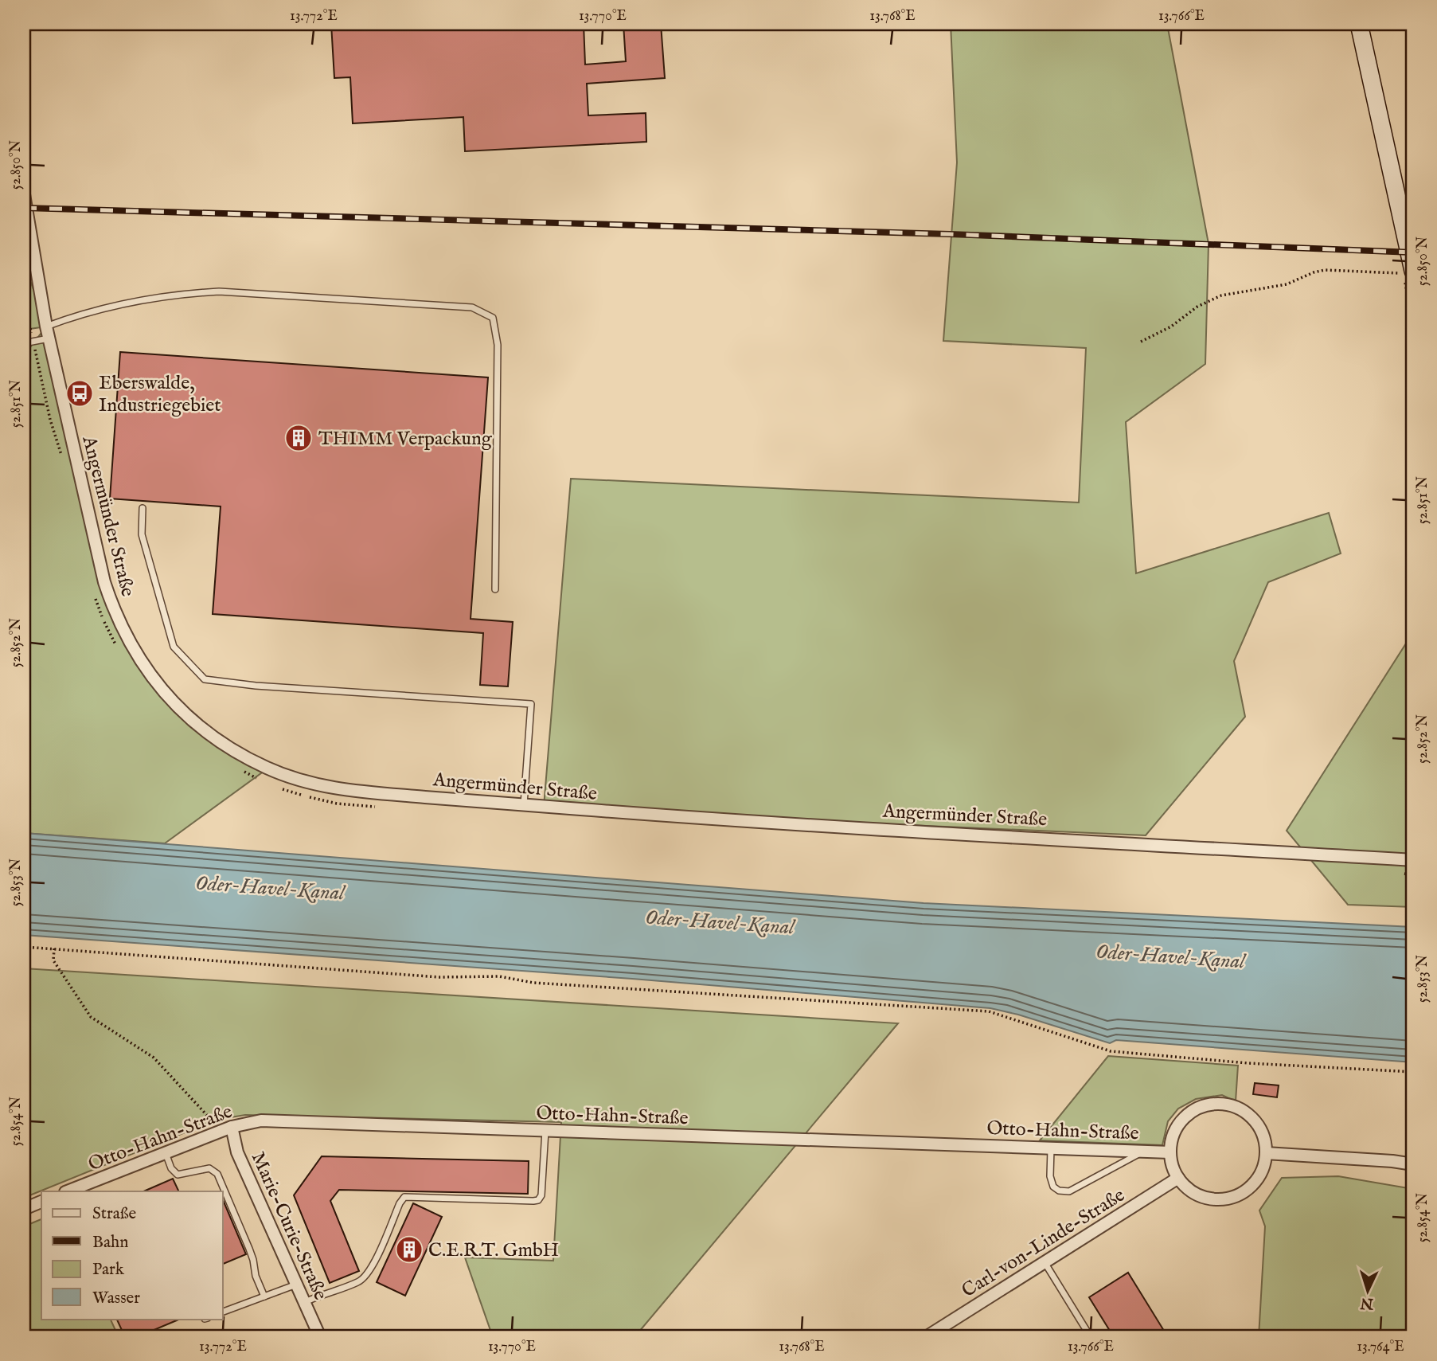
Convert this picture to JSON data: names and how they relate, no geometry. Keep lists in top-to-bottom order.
{
  "streets": {
    "street": [
      "Angermünder Straße",
      "Otto-Hahn-Straße",
      "Marie-Curie-Straße",
      "Carl-von-Linde-Straße"
    ]
  },
  "crossings": [
    ["Otto-Hahn-Straße", "Marie-Curie-Straße"],
    ["Otto-Hahn-Straße", "Carl-von-Linde-Straße"]
  ],
  "water": ["Oder-Havel-Kanal"],
  "places": {
    "bus stop": ["Eberswalde, Industriegebiet"],
    "building": ["THIMM Verpackung", "C.E.R.T. GmbH"]
  },
  "legend": [
    "Straße",
    "Bahn",
    "Park",
    "Wasser"
  ],
  "north": "bottom",
  "coordinates": [
    "13.772°E",
    "13.770°E",
    "13.768°E",
    "13.766°E",
    "52.850°N",
    "52.851°N",
    "52.852°N",
    "52.853°N",
    "52.854°N",
    "13.764°E"
  ]
}
